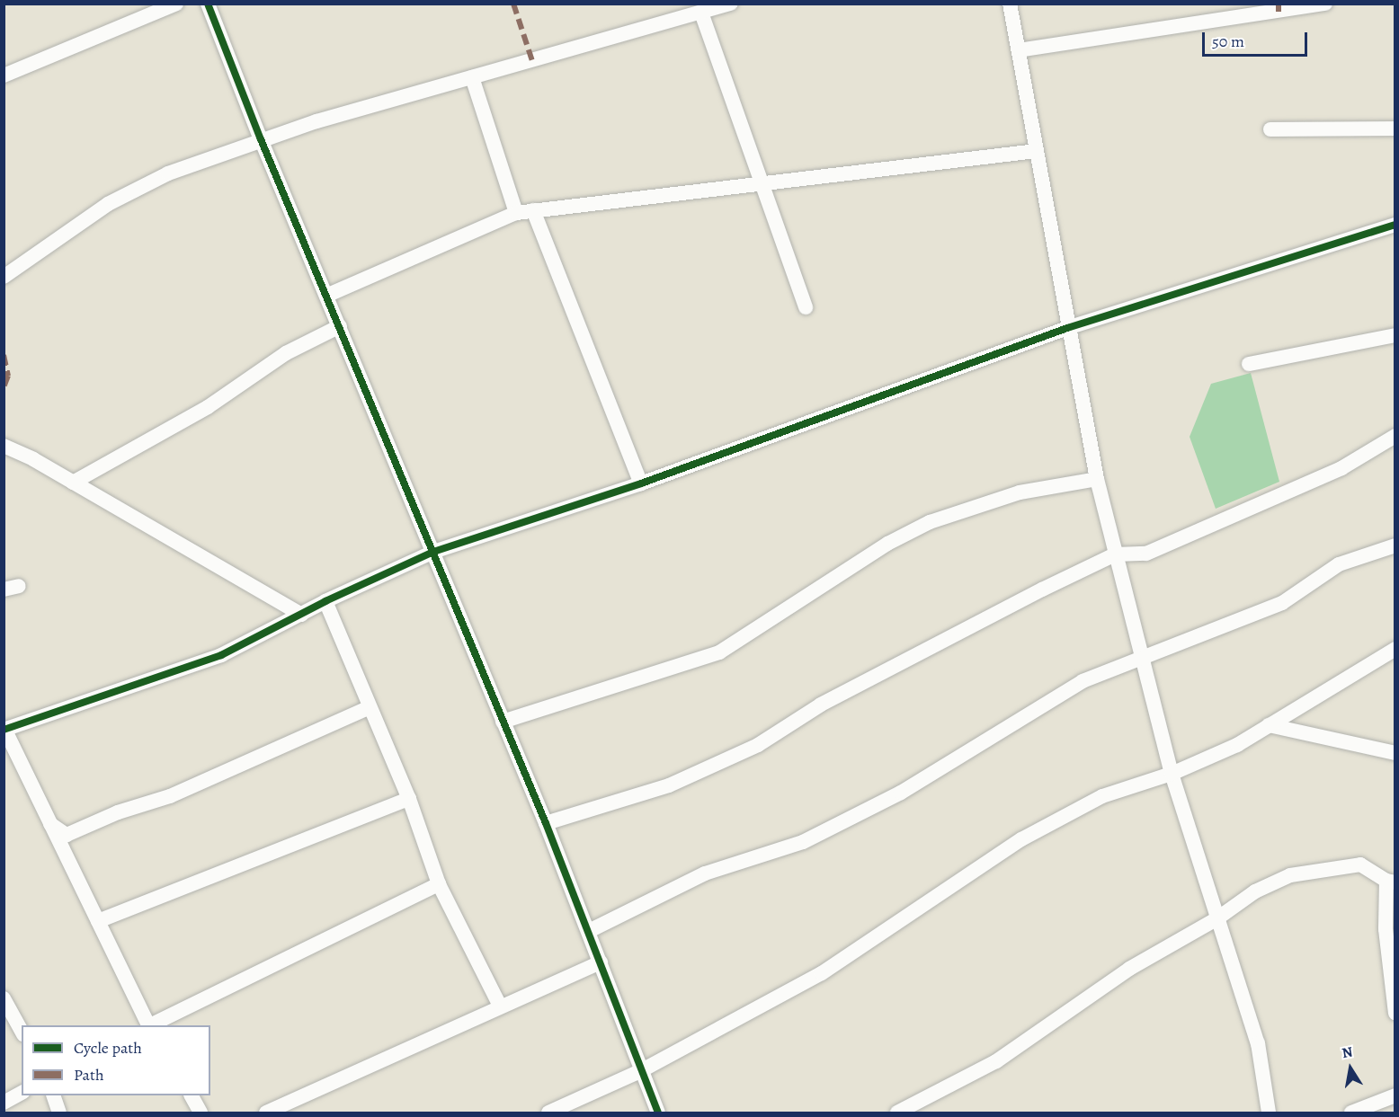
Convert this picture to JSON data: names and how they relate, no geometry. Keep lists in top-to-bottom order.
{
  "legend": ["Cycle path", "Path"],
  "scale_bar": "50 m",
  "north": "top"
}
